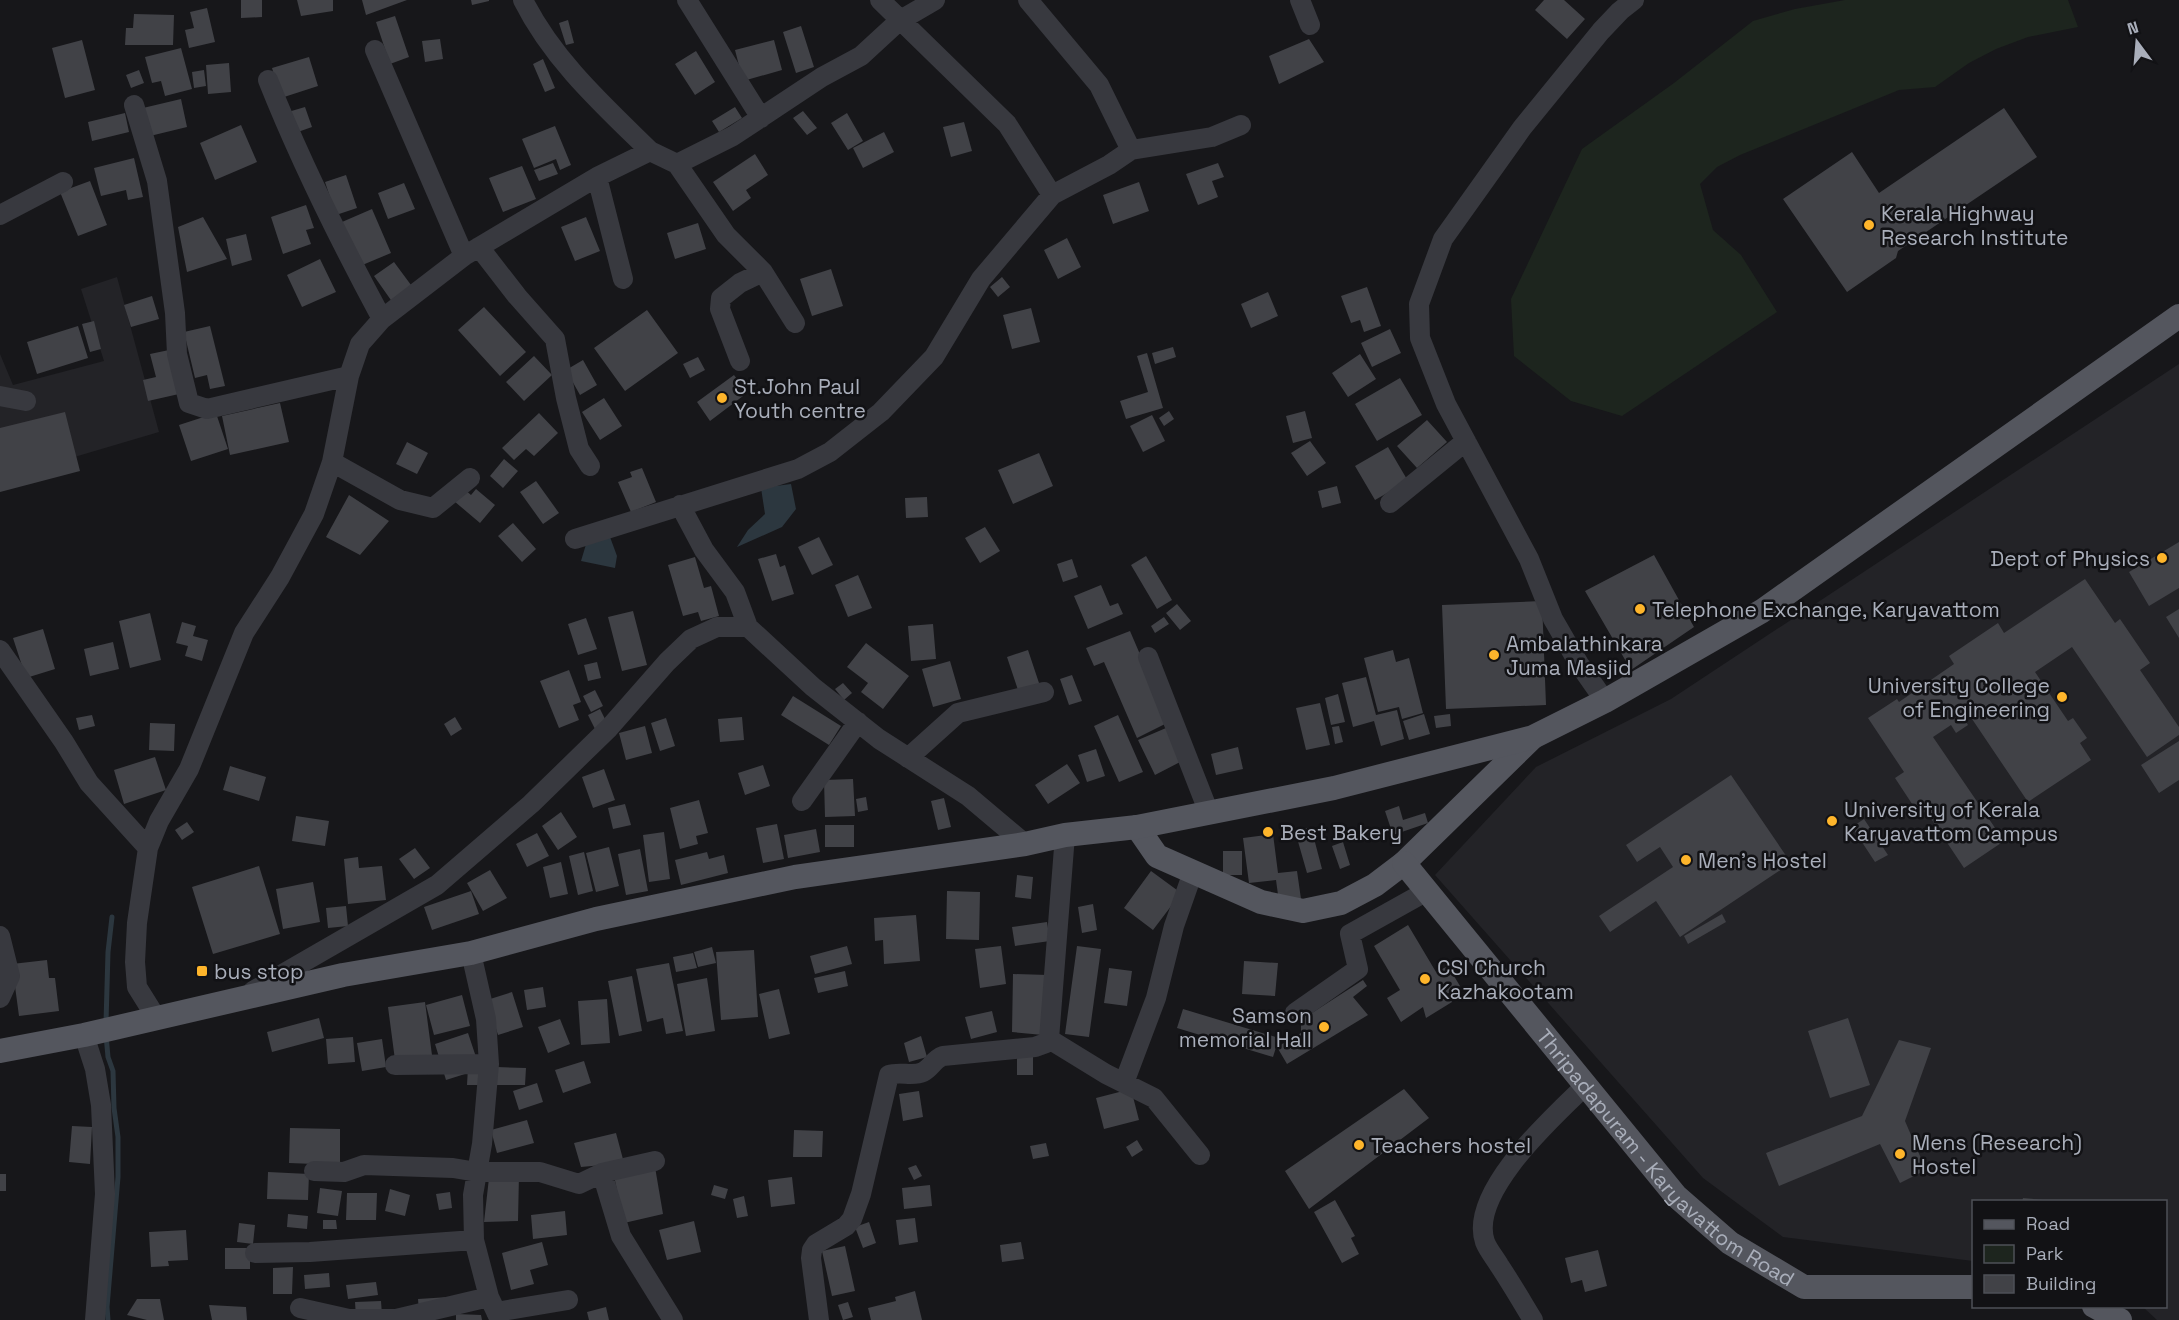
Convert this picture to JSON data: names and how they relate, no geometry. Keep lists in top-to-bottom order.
{
  "streets": {
    "main road": ["Thripadapuram - Karyavattom Road"]
  },
  "places": {
    "other": [
      "Kerala Highway Research Institute",
      "St.John Paul Youth centre",
      "Dept of Physics",
      "Telephone Exchange, Karyavattom",
      "Ambalathinkara Juma Masjid",
      "University College of Engineering",
      "University of Kerala Karyavattom Campus",
      "Best Bakery",
      "Men's Hostel",
      "CSI Church Kazhakootam",
      "Samson memorial Hall",
      "Teachers hostel",
      "Mens (Research) Hostel"
    ],
    "transit": ["bus stop"]
  },
  "legend": ["Road", "Park", "Building"],
  "north": "top"
}
